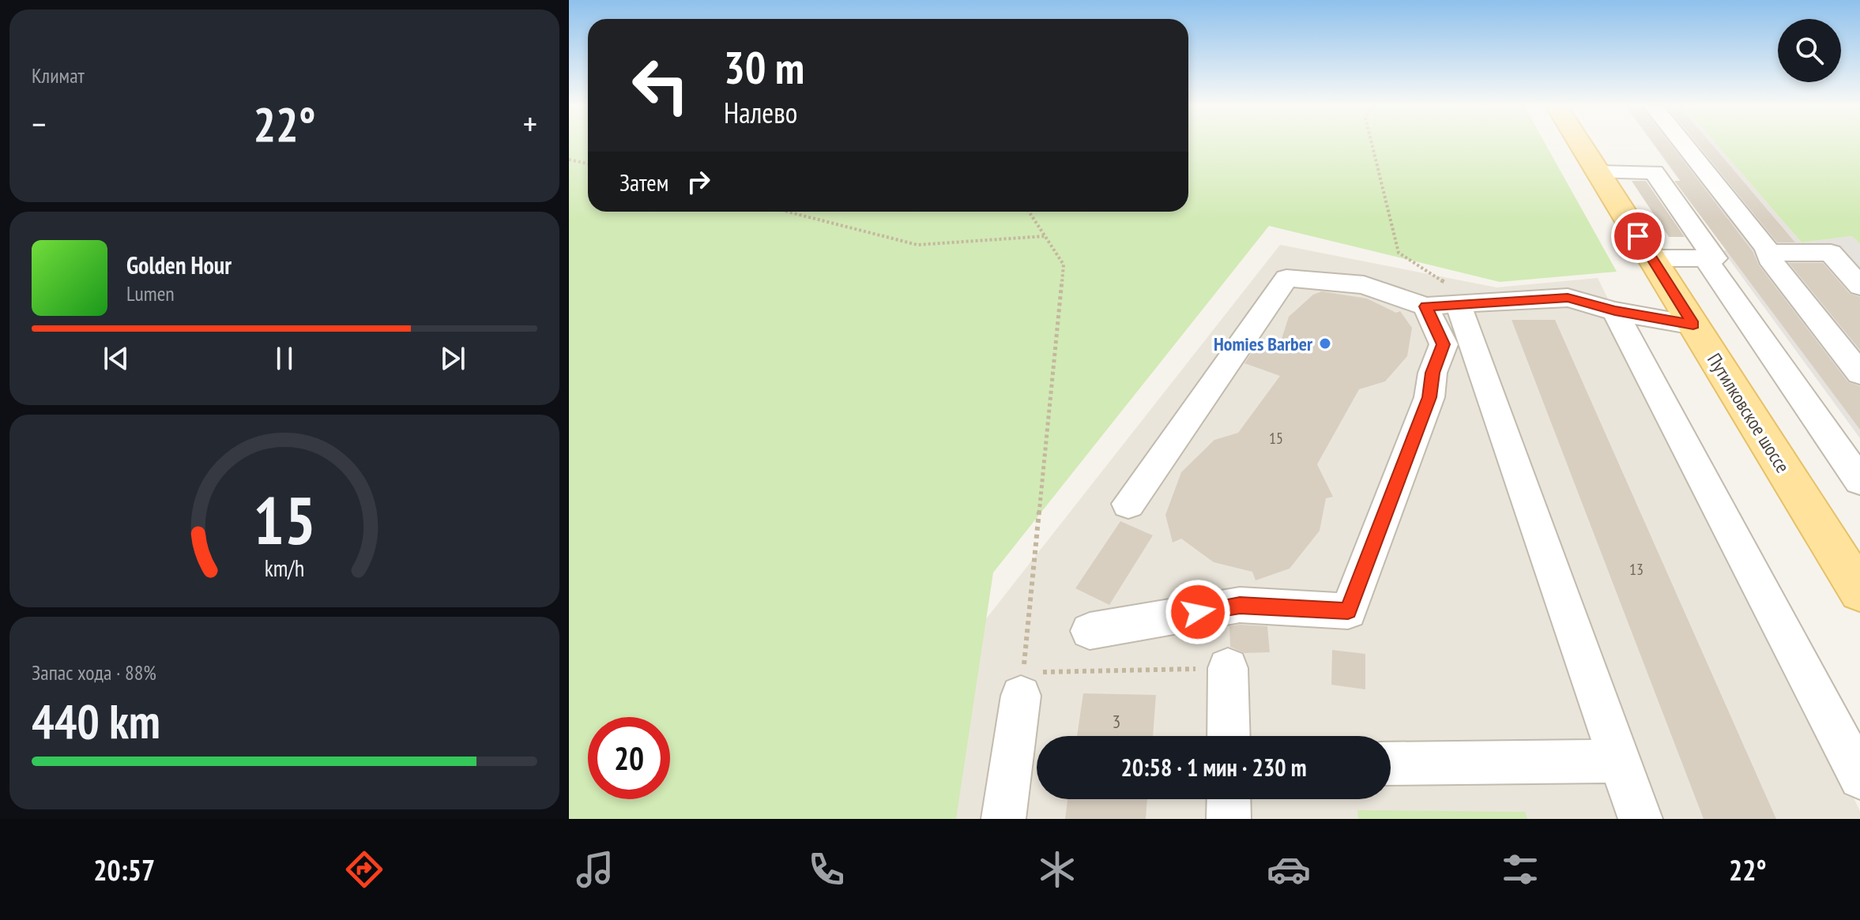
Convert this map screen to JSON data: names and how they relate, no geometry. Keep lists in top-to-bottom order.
{
  "streets": {
    "main road": ["Путилковское шоссе"]
  },
  "places": ["Homies Barber"],
  "house_numbers": ["15", "13", "3"],
  "page": {
    "tile": [
      "Климат",
      ["Запас хода · 88%", "440 km"]
    ],
    "turn": ["30 m", "Налево"],
    "heat": ["−", "22°", "+"],
    "then": "Затем",
    "song": ["Golden Hour", "Lumen"],
    "limit": "20",
    "trip": "20:58 · 1 мин · 230 m",
    "tabs": ["20:57", "22°"],
    "gauge": ["15", "km/h"]
  }
}
